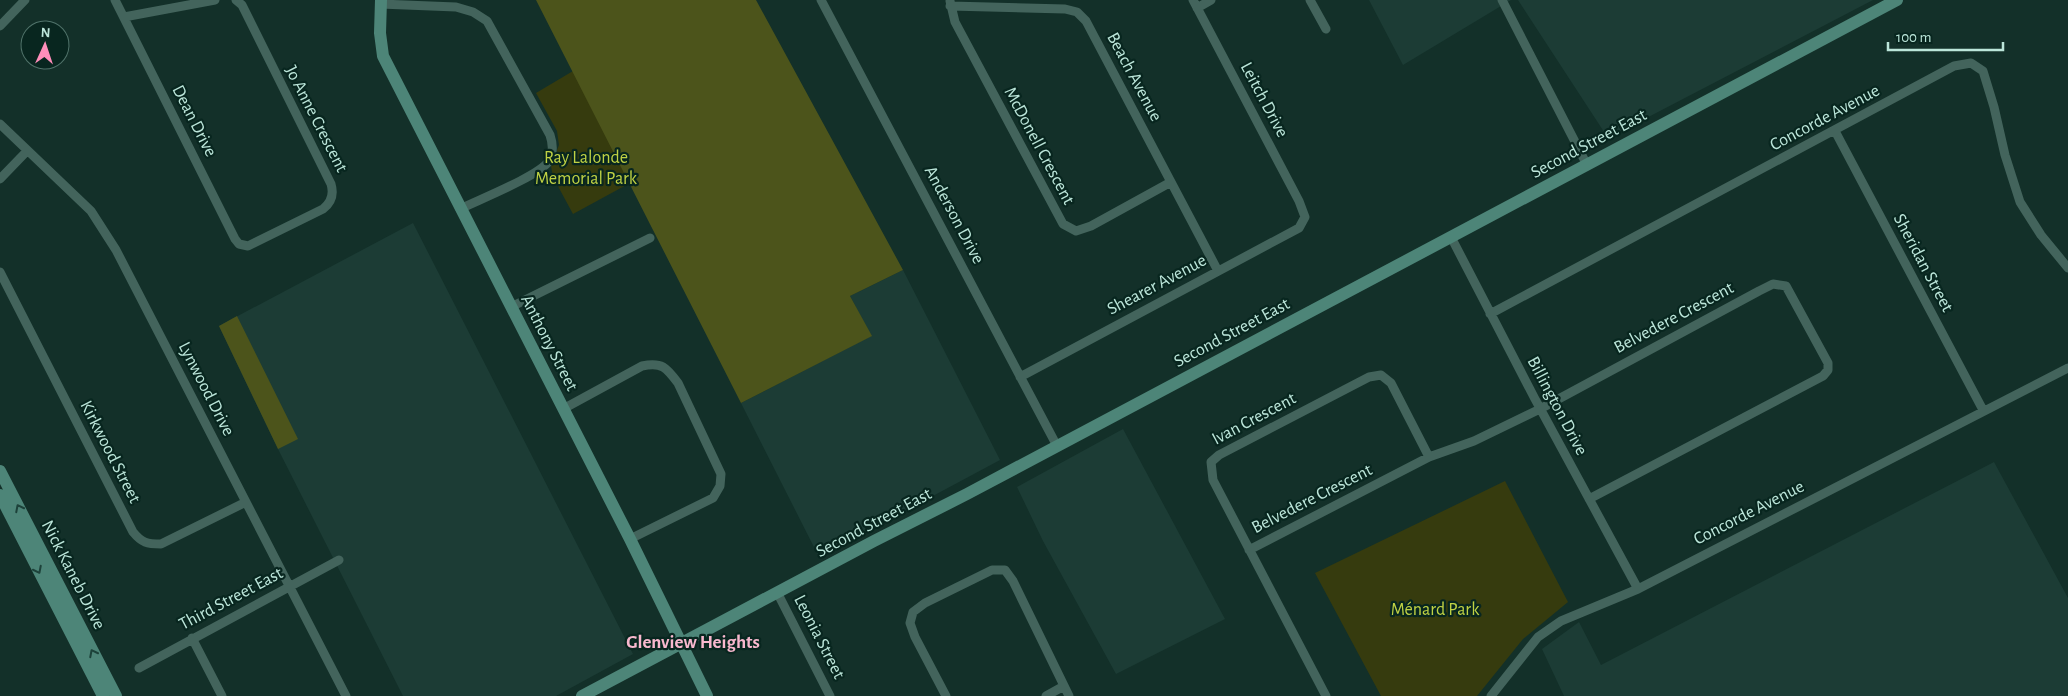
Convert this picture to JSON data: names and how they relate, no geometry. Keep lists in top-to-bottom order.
{
  "streets": {
    "main road": ["Second Street East", "Anthony Street", "Nick Kaneb Drive"],
    "street": [
      "Beach Avenue",
      "Leitch Drive",
      "Concorde Avenue",
      "Jo Anne Crescent",
      "Dean Drive",
      "McDonell Crescent",
      "Anderson Drive",
      "Sheridan Street",
      "Shearer Avenue",
      "Belvedere Crescent",
      "Lynwood Drive",
      "Billington Drive",
      "Ivan Crescent",
      "Kirkwood Street",
      "Third Street East",
      "Leonia Street"
    ]
  },
  "crossings": [
    ["Beach Avenue", "McDonell Crescent"],
    ["Beach Avenue", "Shearer Avenue"],
    ["Leitch Drive", "Shearer Avenue"],
    ["Concorde Avenue", "Sheridan Street"],
    ["Concorde Avenue", "Billington Drive"],
    ["Jo Anne Crescent", "Dean Drive"],
    ["Second Street East", "Anderson Drive"],
    ["Second Street East", "Anthony Street"],
    ["Second Street East", "Billington Drive"],
    ["Second Street East", "Leonia Street"],
    ["Anderson Drive", "Shearer Avenue"],
    ["Belvedere Crescent", "Billington Drive"],
    ["Belvedere Crescent", "Ivan Crescent"],
    ["Lynwood Drive", "Kirkwood Street"],
    ["Lynwood Drive", "Third Street East"]
  ],
  "districts": ["Glenview Heights"],
  "parks": ["Ray Lalonde Memorial Park", "Ménard Park"],
  "scale_bar": "100 m",
  "north": "top"
}
